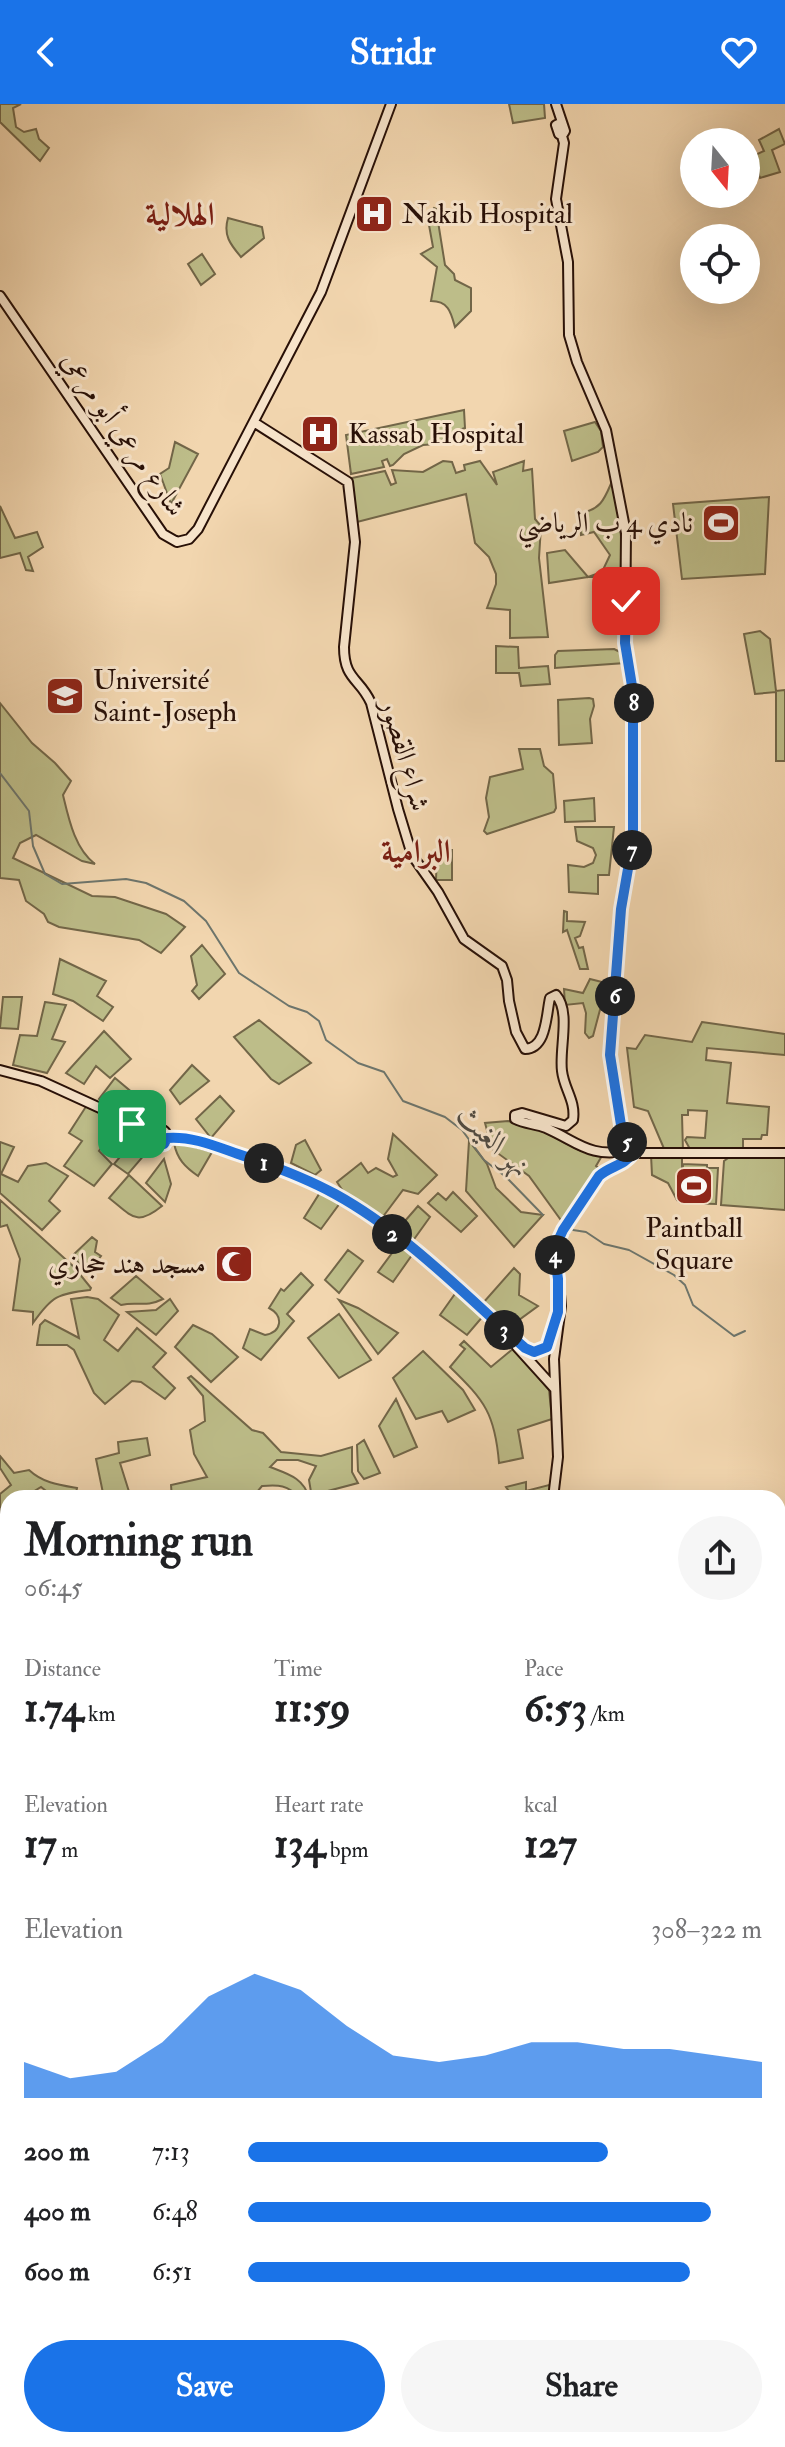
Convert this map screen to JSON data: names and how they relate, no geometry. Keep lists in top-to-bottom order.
{
  "streets": {
    "street": ["شارع مرعي أبو مرعي", "شراع القصور"]
  },
  "crossings": [
    ["شارع مرعي أبو مرعي", "شراع القصور"]
  ],
  "districts": ["الهلالية", "البرامية"],
  "water": ["نهر الغيث"],
  "places": {
    "hospital": ["Nakib Hospital", "Kassab Hospital"],
    "sports": ["نادي 4 ب الرياضي", "Paintball Square"],
    "school or university": ["Université Saint-Joseph"],
    "mosque": ["مسجد هند حجازي"]
  },
  "north": "bottom",
  "page": {
    "header": "Stridr",
    "pins": [
      "8",
      "7",
      "6",
      "5",
      "1",
      "2",
      "4",
      "3"
    ],
    "heading": ["Morning run", "06:45"],
    "stats": [
      ["Distance", "1.74 km"],
      ["Time", "11:59"],
      ["Pace", "6:53 /km"],
      ["Elevation", "17 m"],
      ["Heart rate", "134 bpm"],
      ["kcal", "127"]
    ],
    "chart": ["Elevation", "308–322 m"],
    "list": [
      {
        "name": "200 m",
        "note": "7:13"
      },
      {
        "name": "400 m",
        "note": "6:48"
      },
      {
        "name": "600 m",
        "note": "6:51"
      }
    ],
    "buttons": ["Save", "Share"]
  }
}
